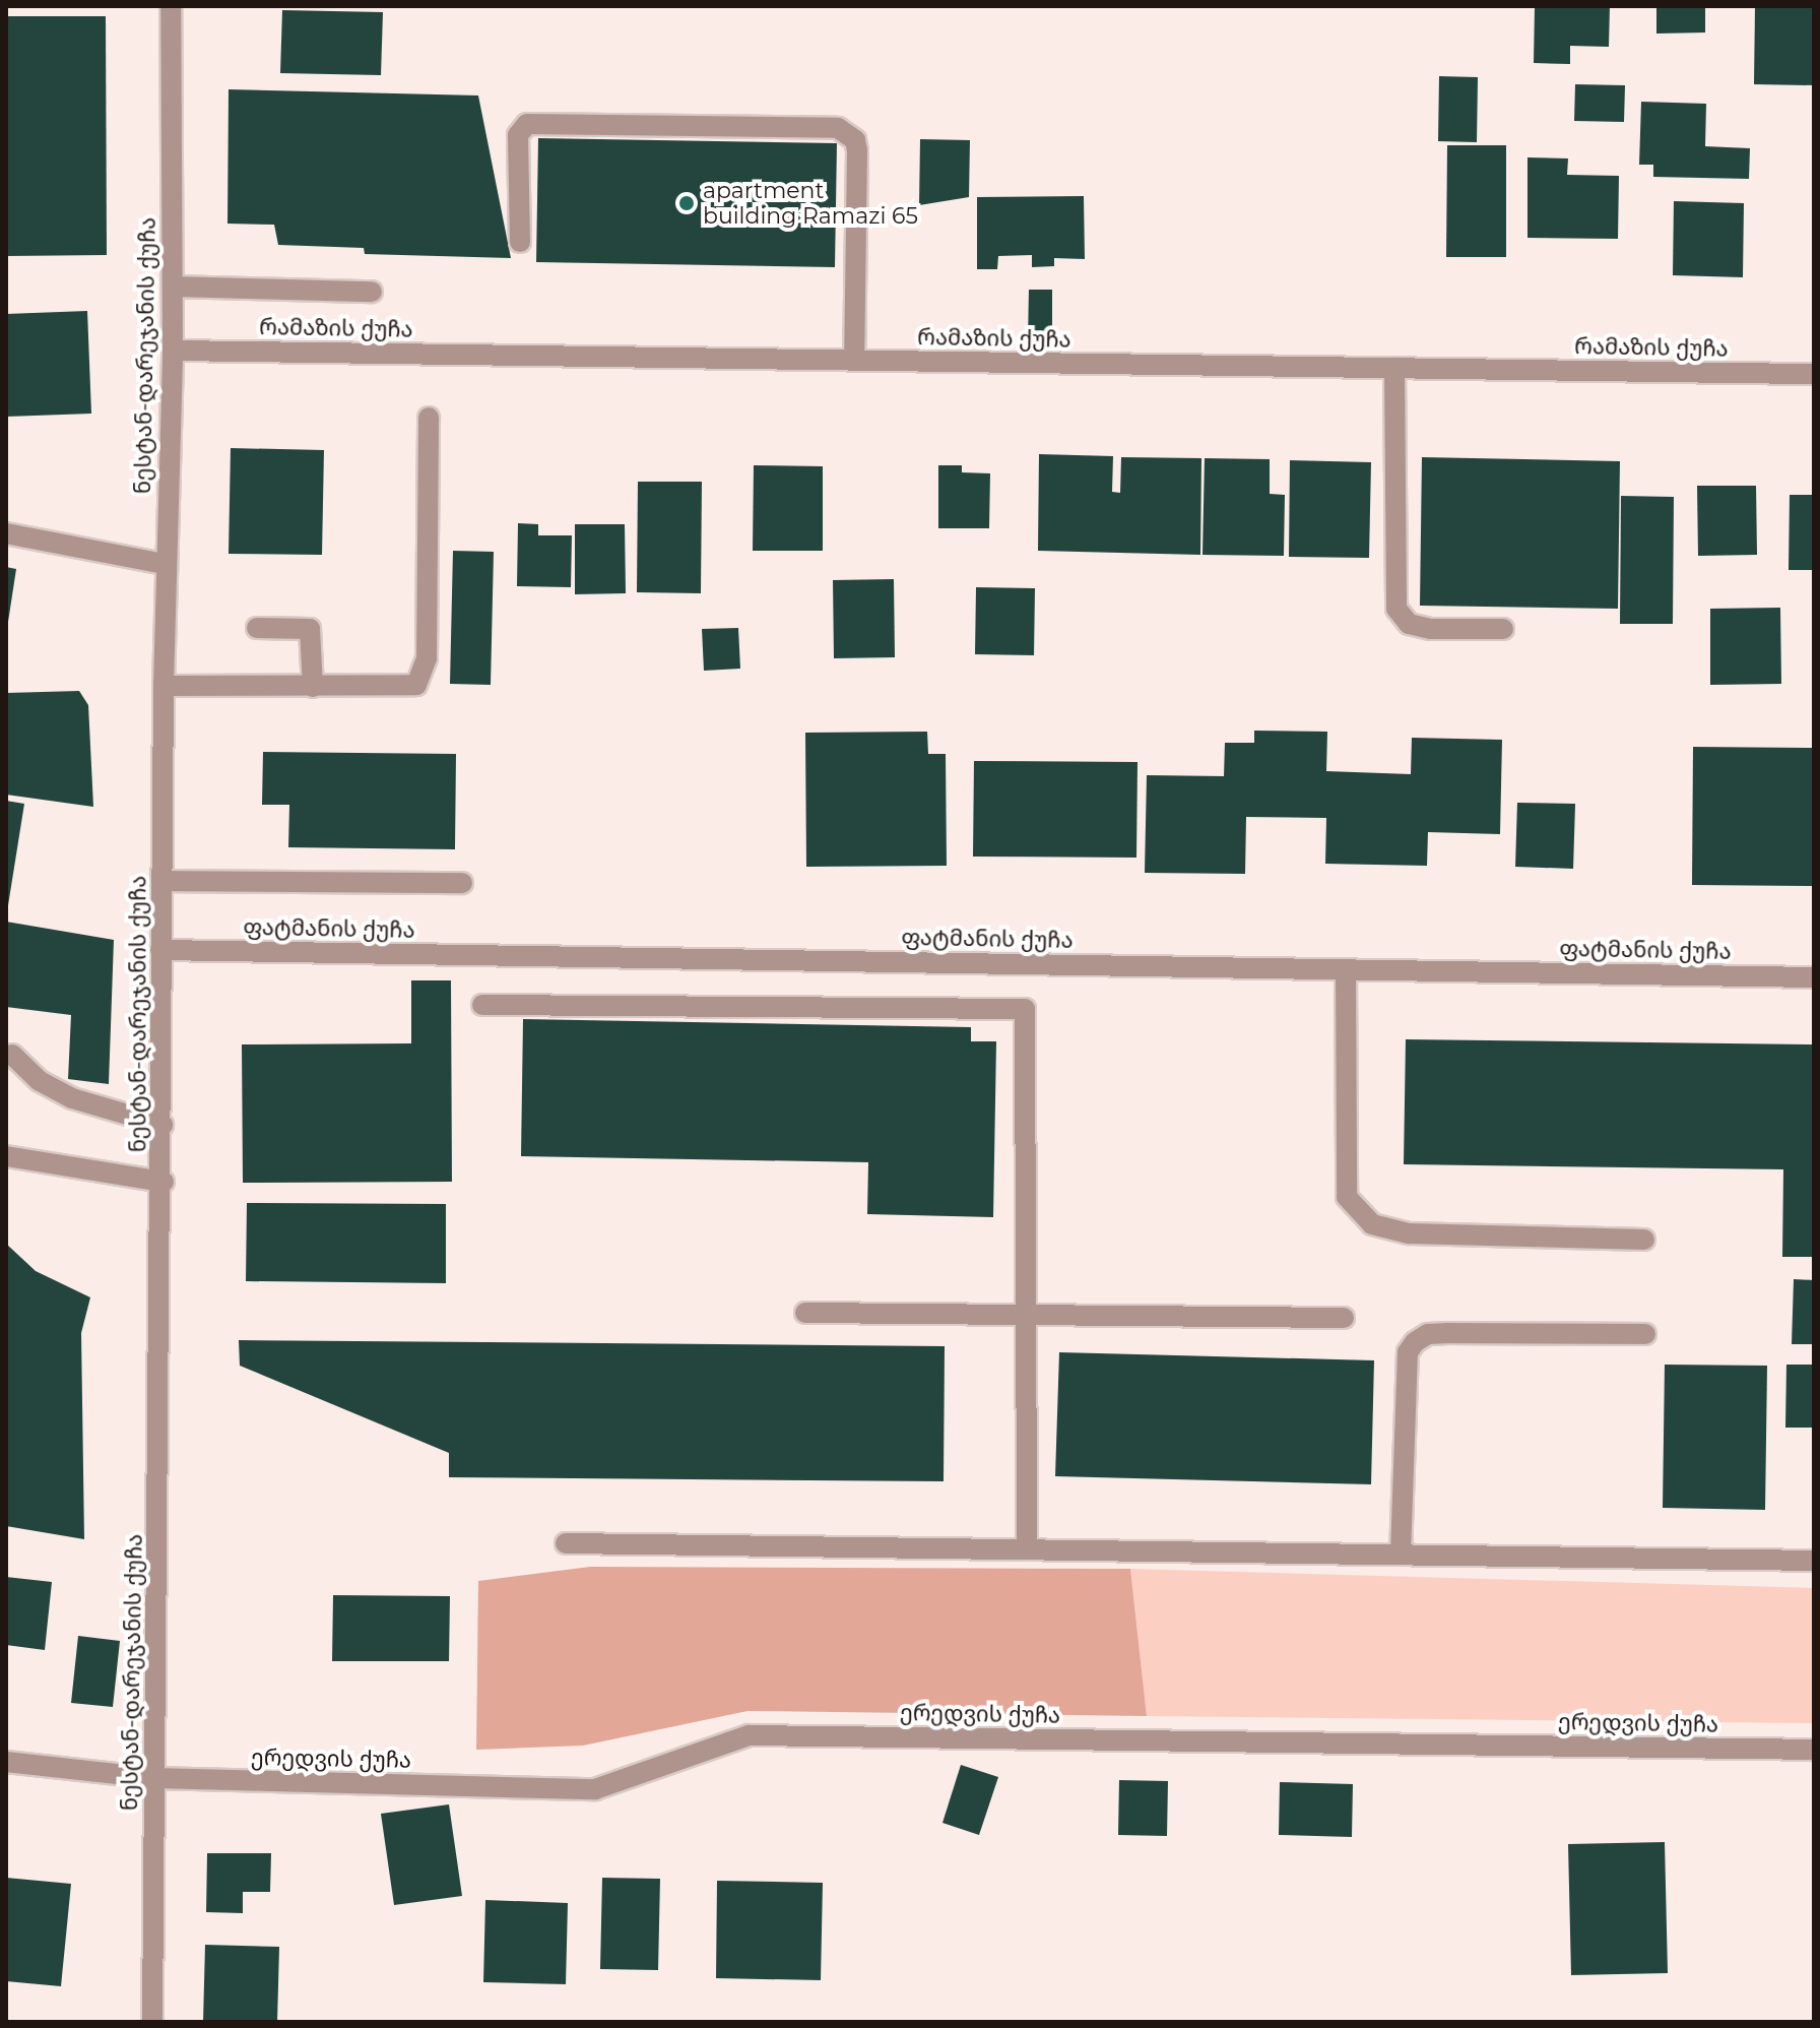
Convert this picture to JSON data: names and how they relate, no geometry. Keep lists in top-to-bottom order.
{
  "streets": {
    "street": [
      "რამაზის ქუჩა",
      "ნესტან-დარეჯანის ქუჩა",
      "ფატმანის ქუჩა",
      "ერედვის ქუჩა"
    ]
  },
  "crossings": [
    ["რამაზის ქუჩა", "ნესტან-დარეჯანის ქუჩა"],
    ["ნესტან-დარეჯანის ქუჩა", "ფატმანის ქუჩა"],
    ["ნესტან-დარეჯანის ქუჩა", "ერედვის ქუჩა"]
  ],
  "places": ["apartment building Ramazi 65"]
}
